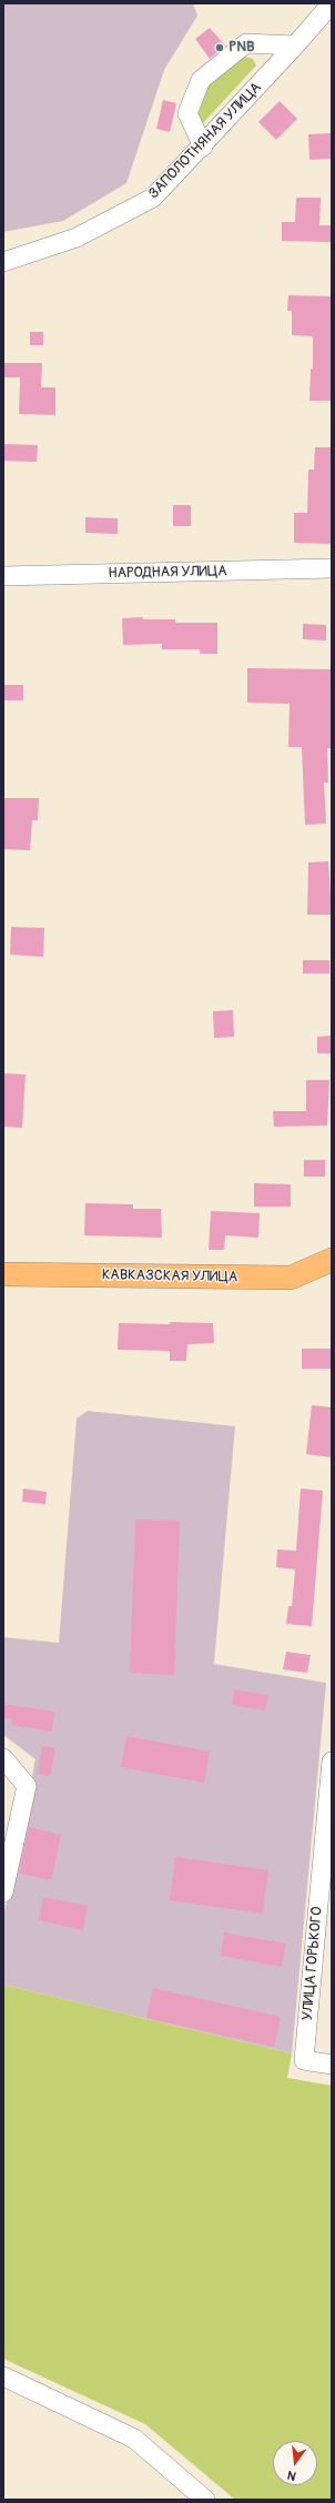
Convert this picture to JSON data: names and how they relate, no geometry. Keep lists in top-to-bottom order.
{
  "streets": {
    "main road": ["КАВКАЗСКАЯ УЛИЦА"],
    "street": ["ЗАПОЛОТНЯНАЯ УЛИЦА", "НАРОДНАЯ УЛИЦА", "УЛИЦА ГОРЬКОГО"]
  },
  "places": ["PNB"],
  "north": "bottom"
}
